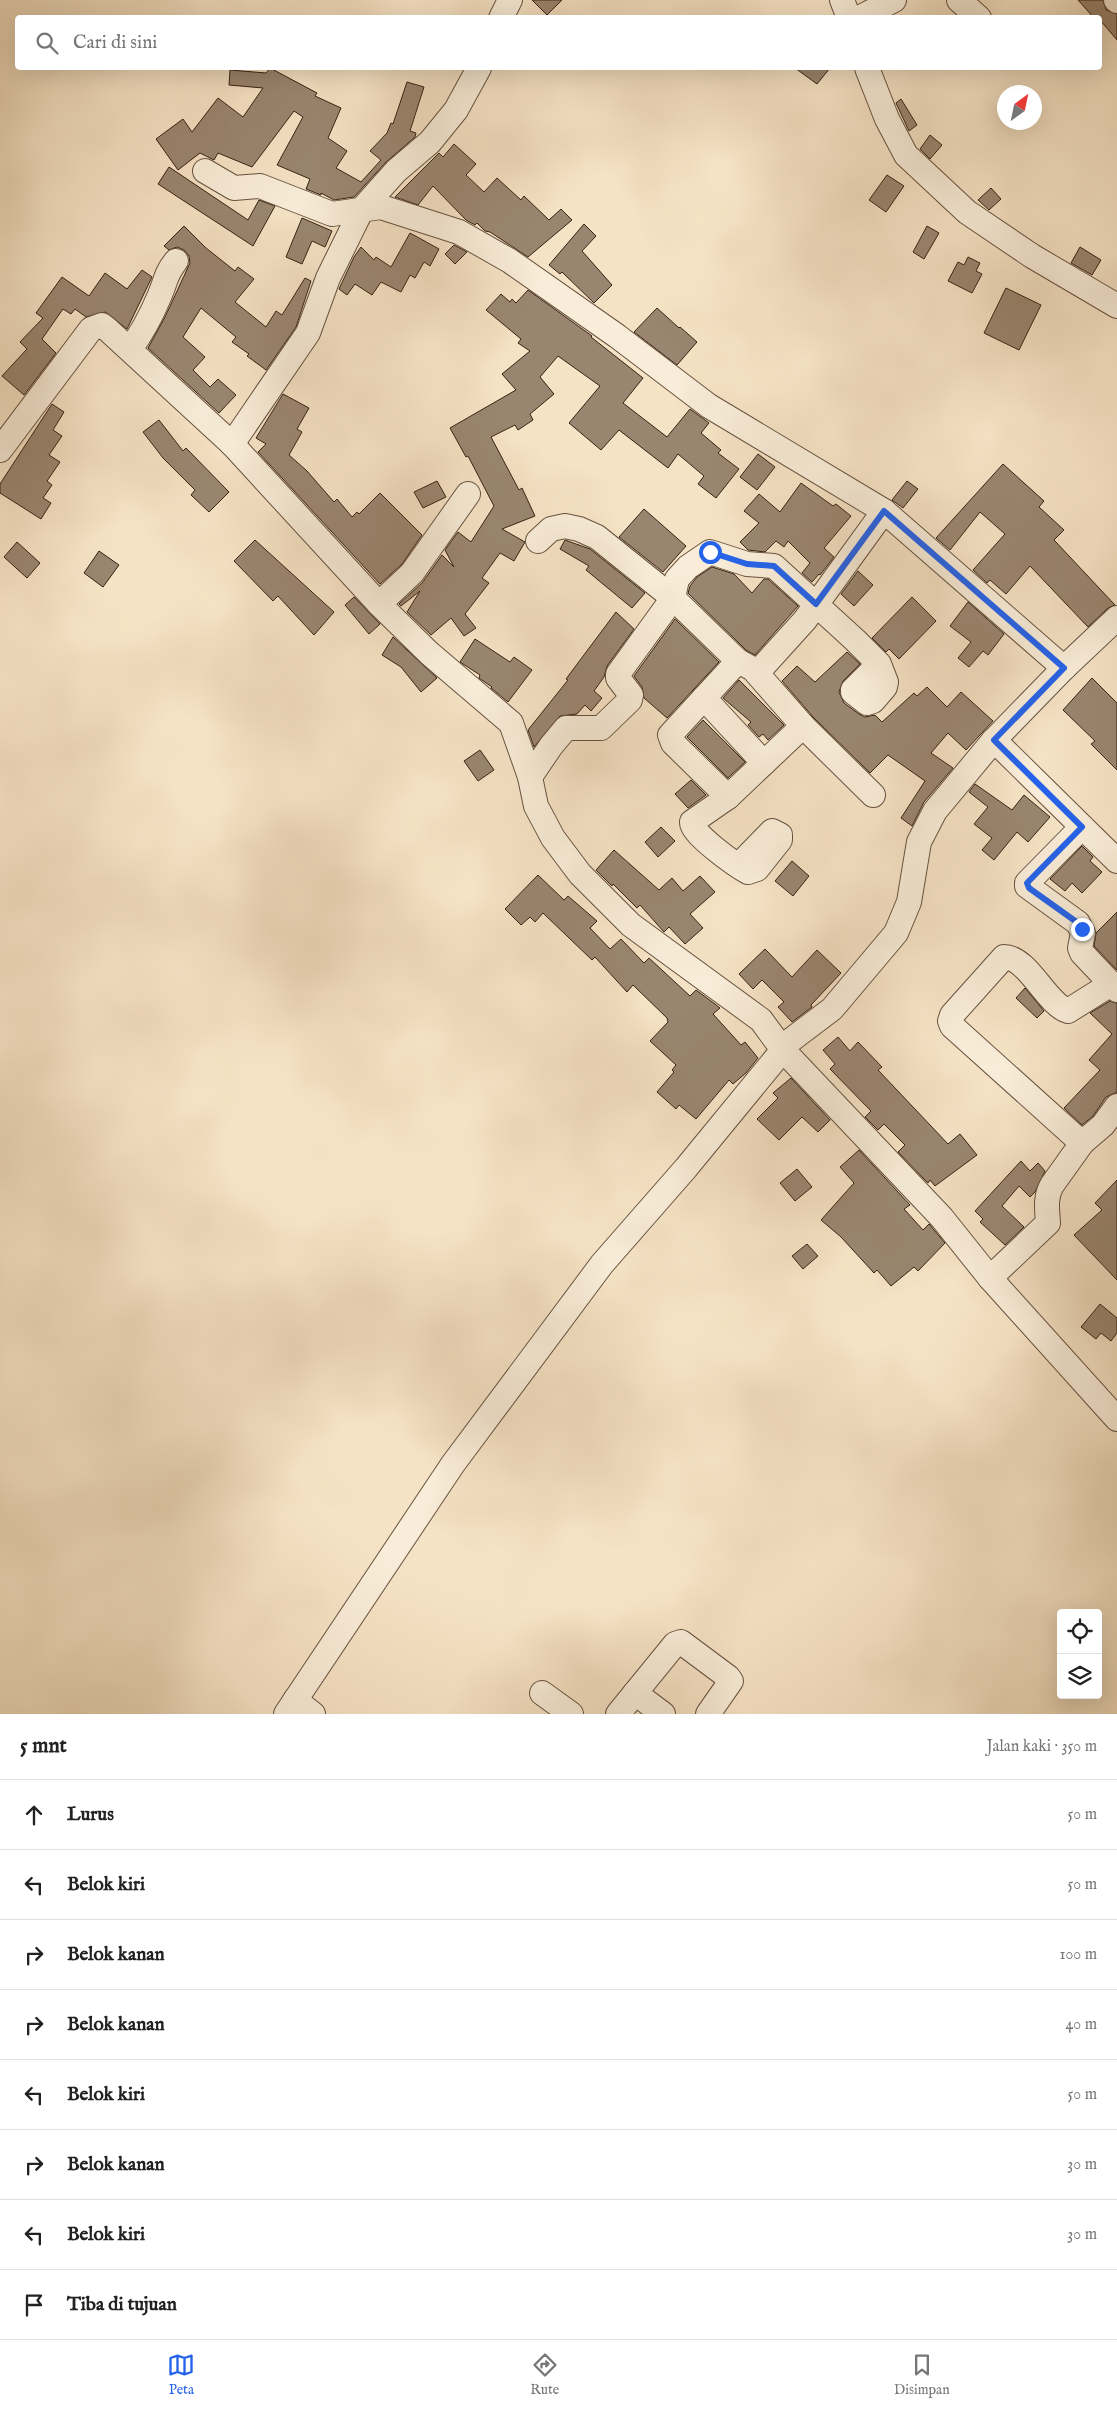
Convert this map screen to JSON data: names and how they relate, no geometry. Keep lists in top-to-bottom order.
{
  "north": "top right",
  "page": {
    "search": "Cari di sini",
    "heading": ["5 mnt", "Jalan kaki · 350 m"],
    "list": [
      ["Lurus", "50 m"],
      ["Belok kiri", "50 m"],
      ["Belok kanan", "100 m"],
      ["Belok kanan", "40 m"],
      ["Belok kiri", "50 m"],
      ["Belok kanan", "30 m"],
      ["Belok kiri", "30 m"],
      "Tiba di tujuan"
    ],
    "nav": ["Peta", "Rute", "Disimpan"]
  }
}
